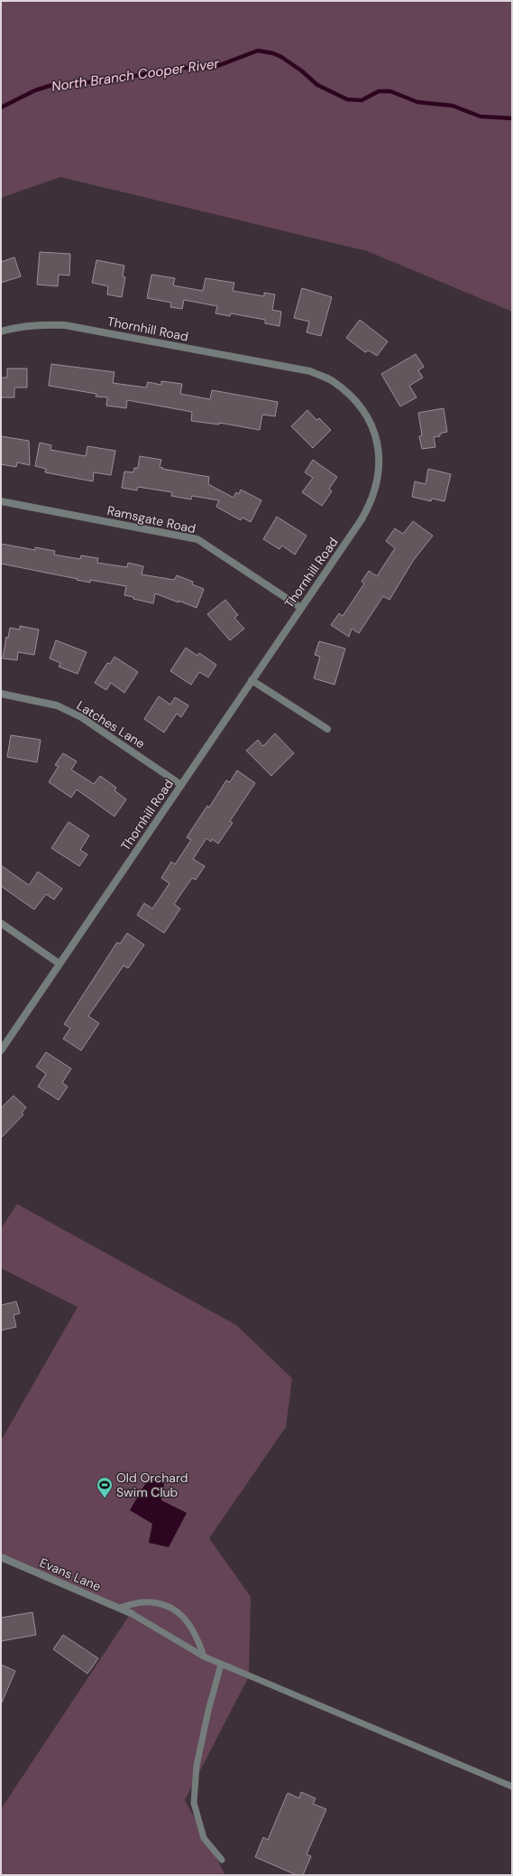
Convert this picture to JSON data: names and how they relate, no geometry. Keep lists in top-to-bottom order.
{
  "streets": {
    "street": [
      "Thornhill Road",
      "Ramsgate Road",
      "Latches Lane",
      "Evans Lane"
    ]
  },
  "crossings": [
    ["Thornhill Road", "Ramsgate Road"],
    ["Thornhill Road", "Latches Lane"]
  ],
  "water": ["North Branch Cooper River"],
  "places": {
    "sports": ["Old Orchard Swim Club"]
  }
}
